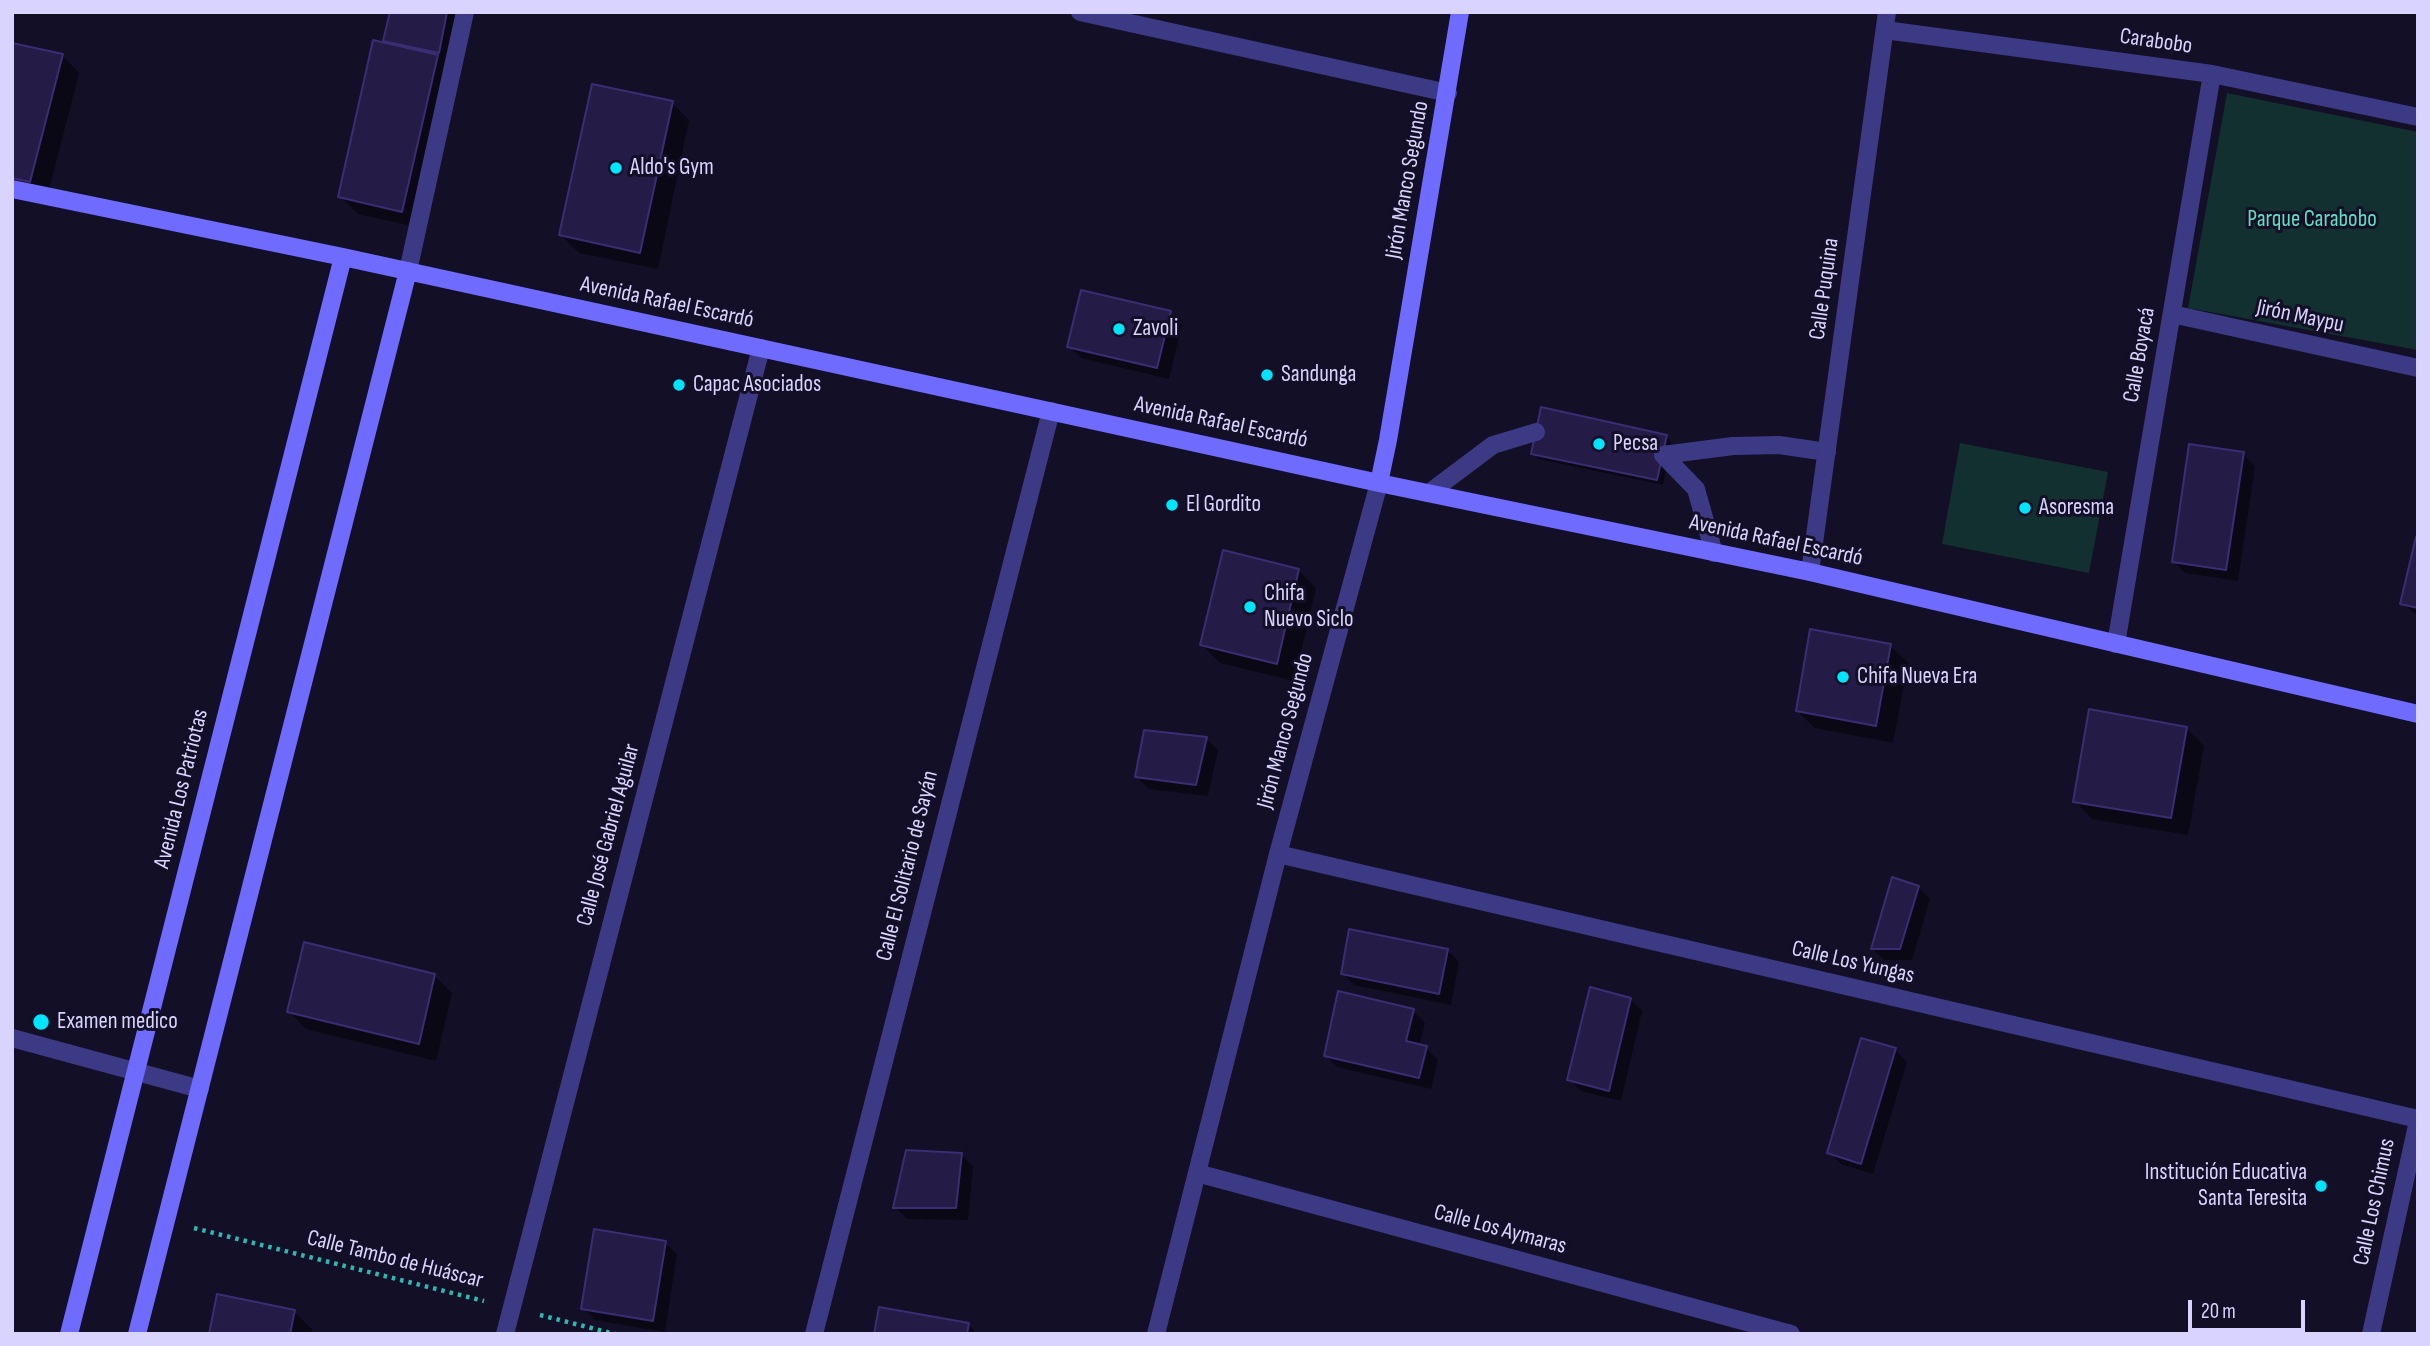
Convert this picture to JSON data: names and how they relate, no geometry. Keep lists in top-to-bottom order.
{
  "streets": {
    "main road": ["Jirón Manco Segundo", "Avenida Rafael Escardó", "Avenida Los Patriotas"],
    "street": [
      "Carabobo",
      "Calle Puquina",
      "Jirón Maypu",
      "Calle Boyacá",
      "Calle José Gabriel Aguilar",
      "Calle El Solitario de Sayán",
      "Calle Los Yungas",
      "Calle Los Chimus",
      "Calle Los Aymaras"
    ],
    "path": ["Calle Tambo de Huáscar"]
  },
  "crossings": [
    ["Carabobo", "Calle Puquina"],
    ["Carabobo", "Calle Boyacá"],
    ["Jirón Manco Segundo", "Avenida Rafael Escardó"],
    ["Jirón Manco Segundo", "Calle Los Yungas"],
    ["Jirón Manco Segundo", "Calle Los Aymaras"],
    ["Calle Puquina", "Avenida Rafael Escardó"],
    ["Avenida Rafael Escardó", "Calle Boyacá"],
    ["Avenida Rafael Escardó", "Avenida Los Patriotas"],
    ["Avenida Rafael Escardó", "Calle José Gabriel Aguilar"],
    ["Avenida Rafael Escardó", "Calle El Solitario de Sayán"],
    ["Jirón Maypu", "Calle Boyacá"],
    ["Calle José Gabriel Aguilar", "Calle Tambo de Huáscar"],
    ["Calle Los Yungas", "Calle Los Chimus"]
  ],
  "parks": ["Parque Carabobo"],
  "places": [
    "Aldo's Gym",
    "Zavoli",
    "Sandunga",
    "Capac Asociados",
    "Pecsa",
    "El Gordito",
    "Asoresma",
    "Chifa Nuevo Siclo",
    "Chifa Nueva Era",
    "Examen medico",
    "Institución Educativa Santa Teresita"
  ],
  "scale_bar": "20 m"
}
